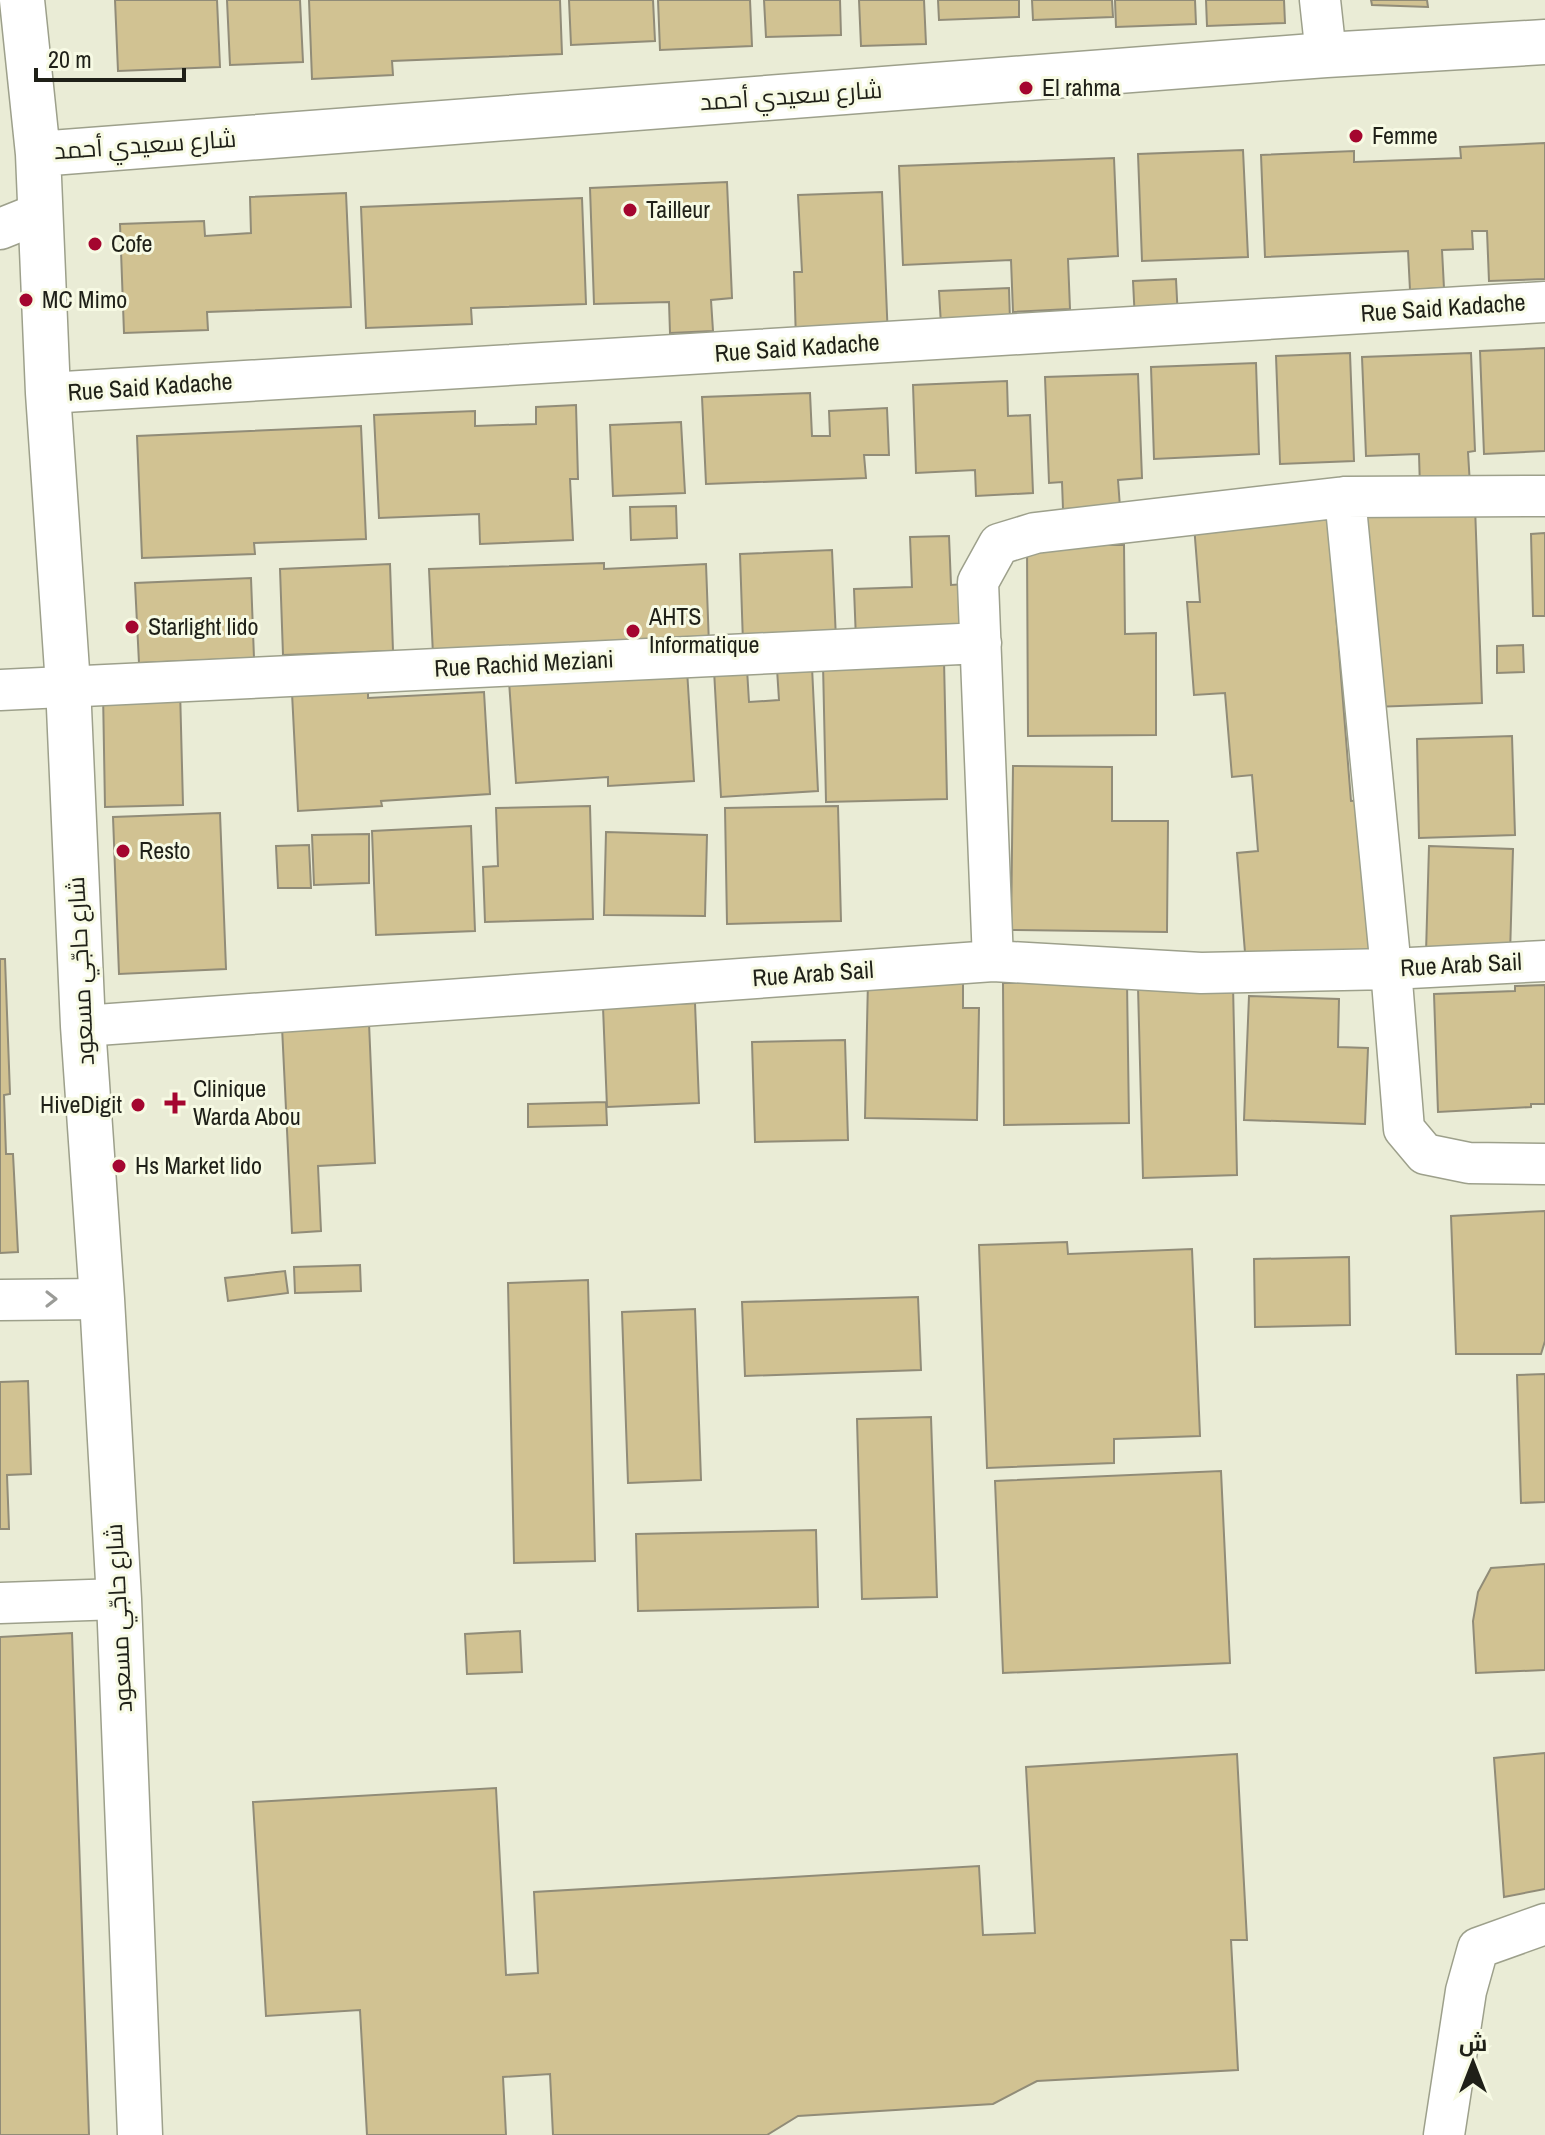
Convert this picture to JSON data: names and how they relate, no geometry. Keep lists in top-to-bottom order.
{
  "streets": {
    "main road": ["شارع سعيدي أحمد", "شارع حاجّي مسعود"],
    "street": ["Rue Said Kadache", "Rue Rachid Meziani", "Rue Arab Sail"]
  },
  "crossings": [
    ["شارع سعيدي أحمد", "شارع حاجّي مسعود"],
    ["Rue Said Kadache", "شارع حاجّي مسعود"],
    ["Rue Rachid Meziani", "شارع حاجّي مسعود"],
    ["Rue Arab Sail", "شارع حاجّي مسعود"]
  ],
  "places": {
    "other": [
      "El rahma",
      "Femme",
      "Tailleur",
      "Cofe",
      "MC Mimo",
      "Starlight lido",
      "AHTS Informatique",
      "Resto",
      "HiveDigit",
      "Hs Market lido"
    ],
    "health": ["Clinique Warda Abou"]
  },
  "scale_bar": "20 m",
  "north": "top"
}
